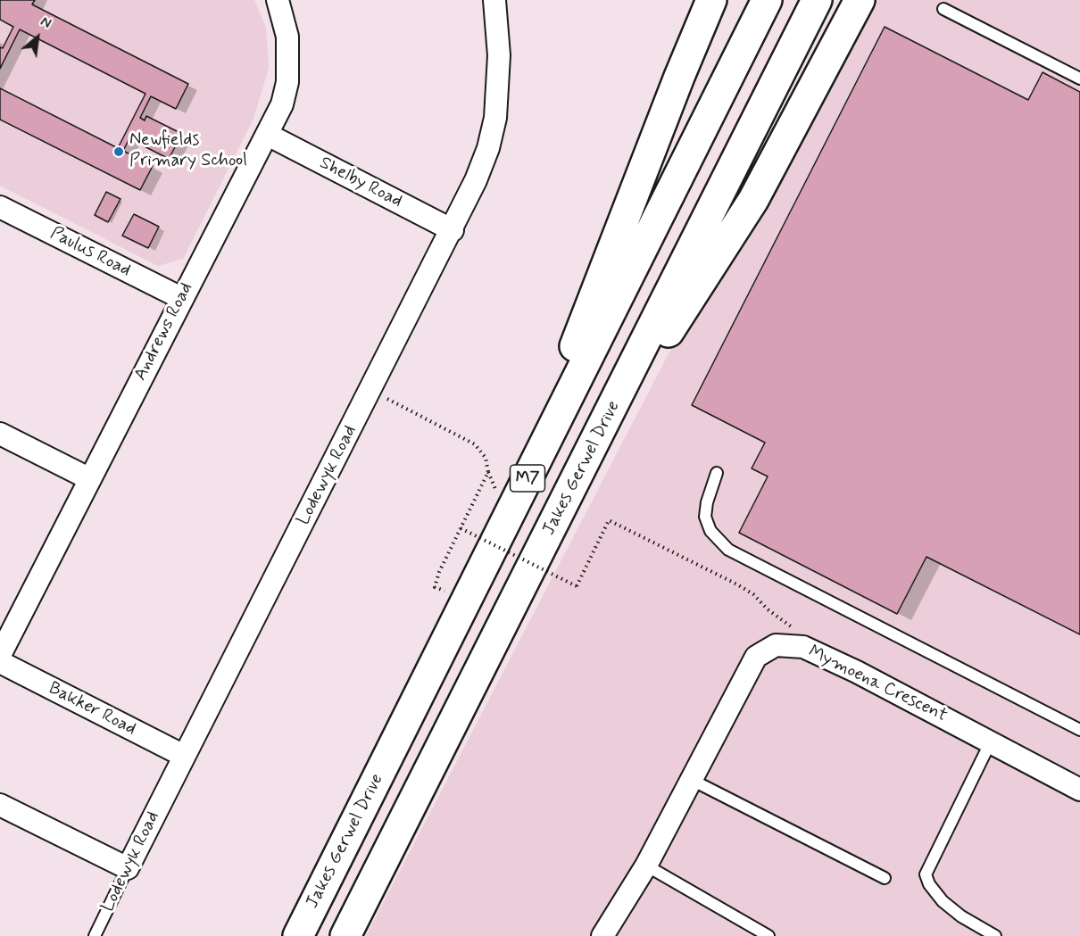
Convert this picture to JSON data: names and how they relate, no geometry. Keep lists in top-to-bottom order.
{
  "streets": {
    "highway": ["Jakes Gerwel Drive", "M7"],
    "street": [
      "Shelby Road",
      "Paulus Road",
      "Andrews Road",
      "Lodewyk Road",
      "Mymoena Crescent",
      "Bakker Road"
    ]
  },
  "crossings": [
    ["Shelby Road", "Andrews Road"],
    ["Shelby Road", "Lodewyk Road"],
    ["Paulus Road", "Andrews Road"],
    ["Lodewyk Road", "Bakker Road"]
  ],
  "places": ["Newfields Primary School"],
  "north": "top right"
}
